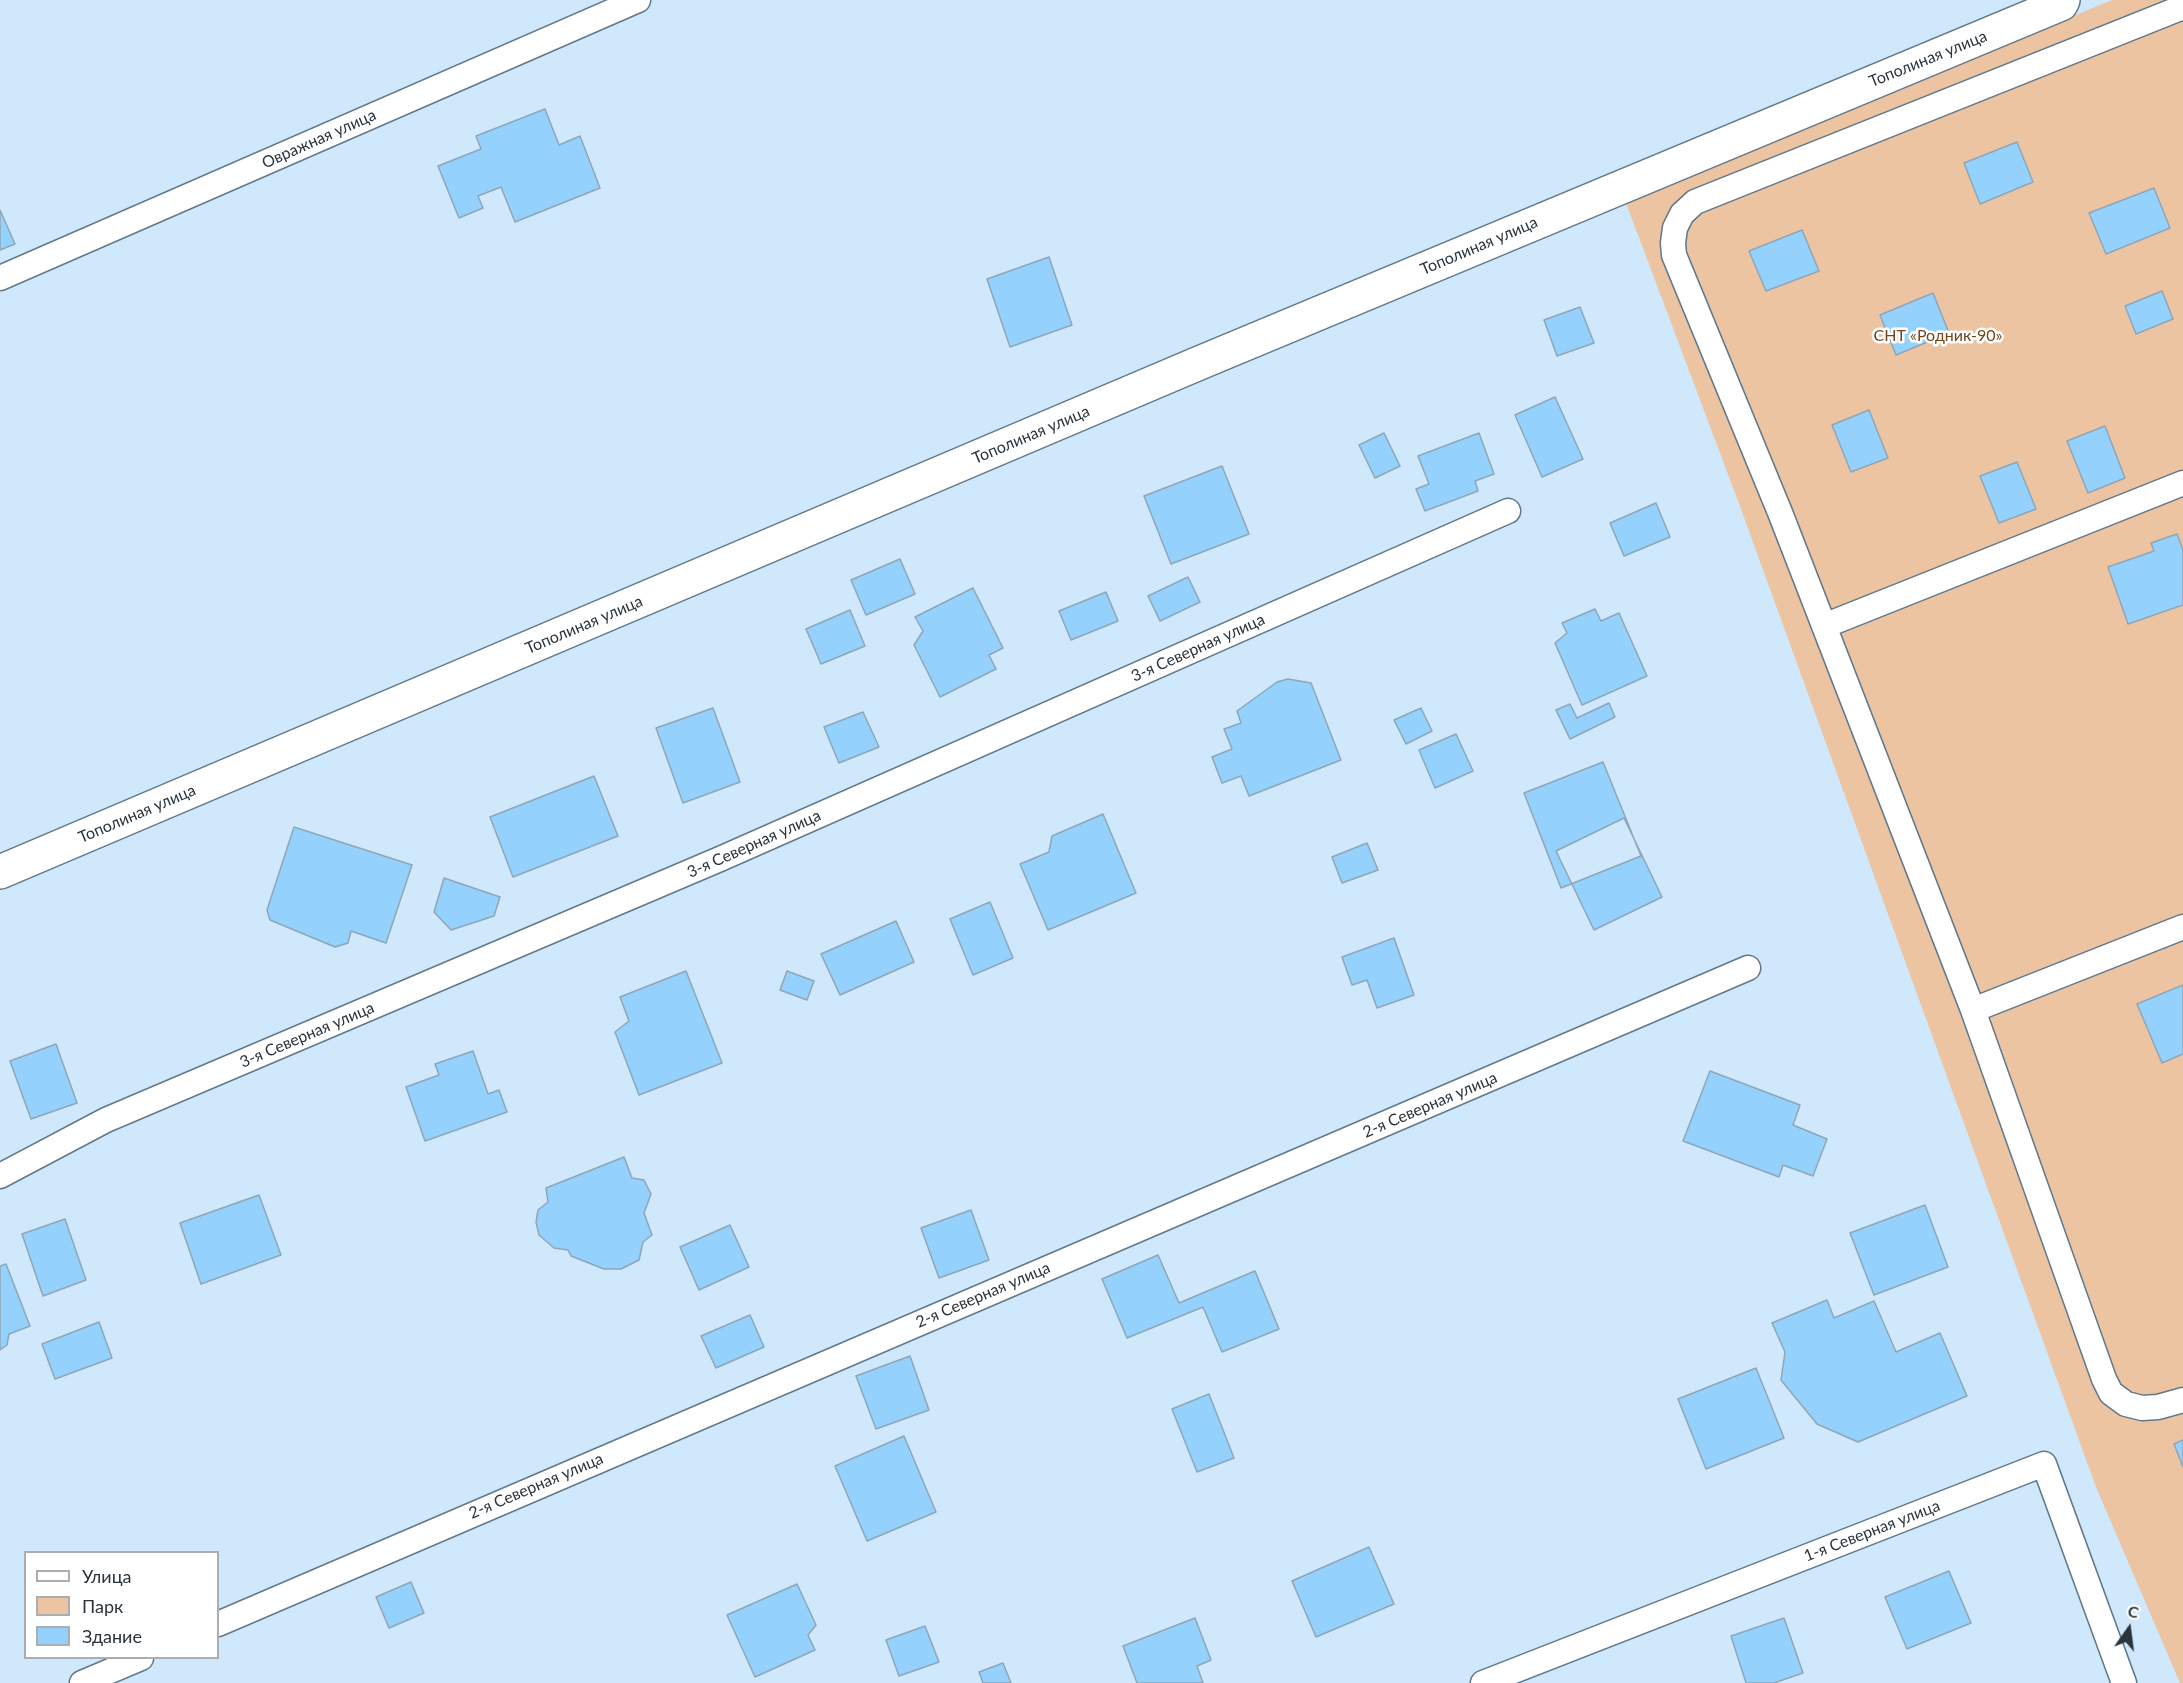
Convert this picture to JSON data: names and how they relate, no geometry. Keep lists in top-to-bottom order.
{
  "streets": {
    "street": ["Тополиная улица"],
    "lane": [
      "Овражная улица",
      "3-я Северная улица",
      "2-я Северная улица",
      "1-я Северная улица"
    ]
  },
  "parks": ["СНТ «Родник-90»"],
  "legend": ["Улица", "Парк", "Здание"],
  "north": "top"
}
